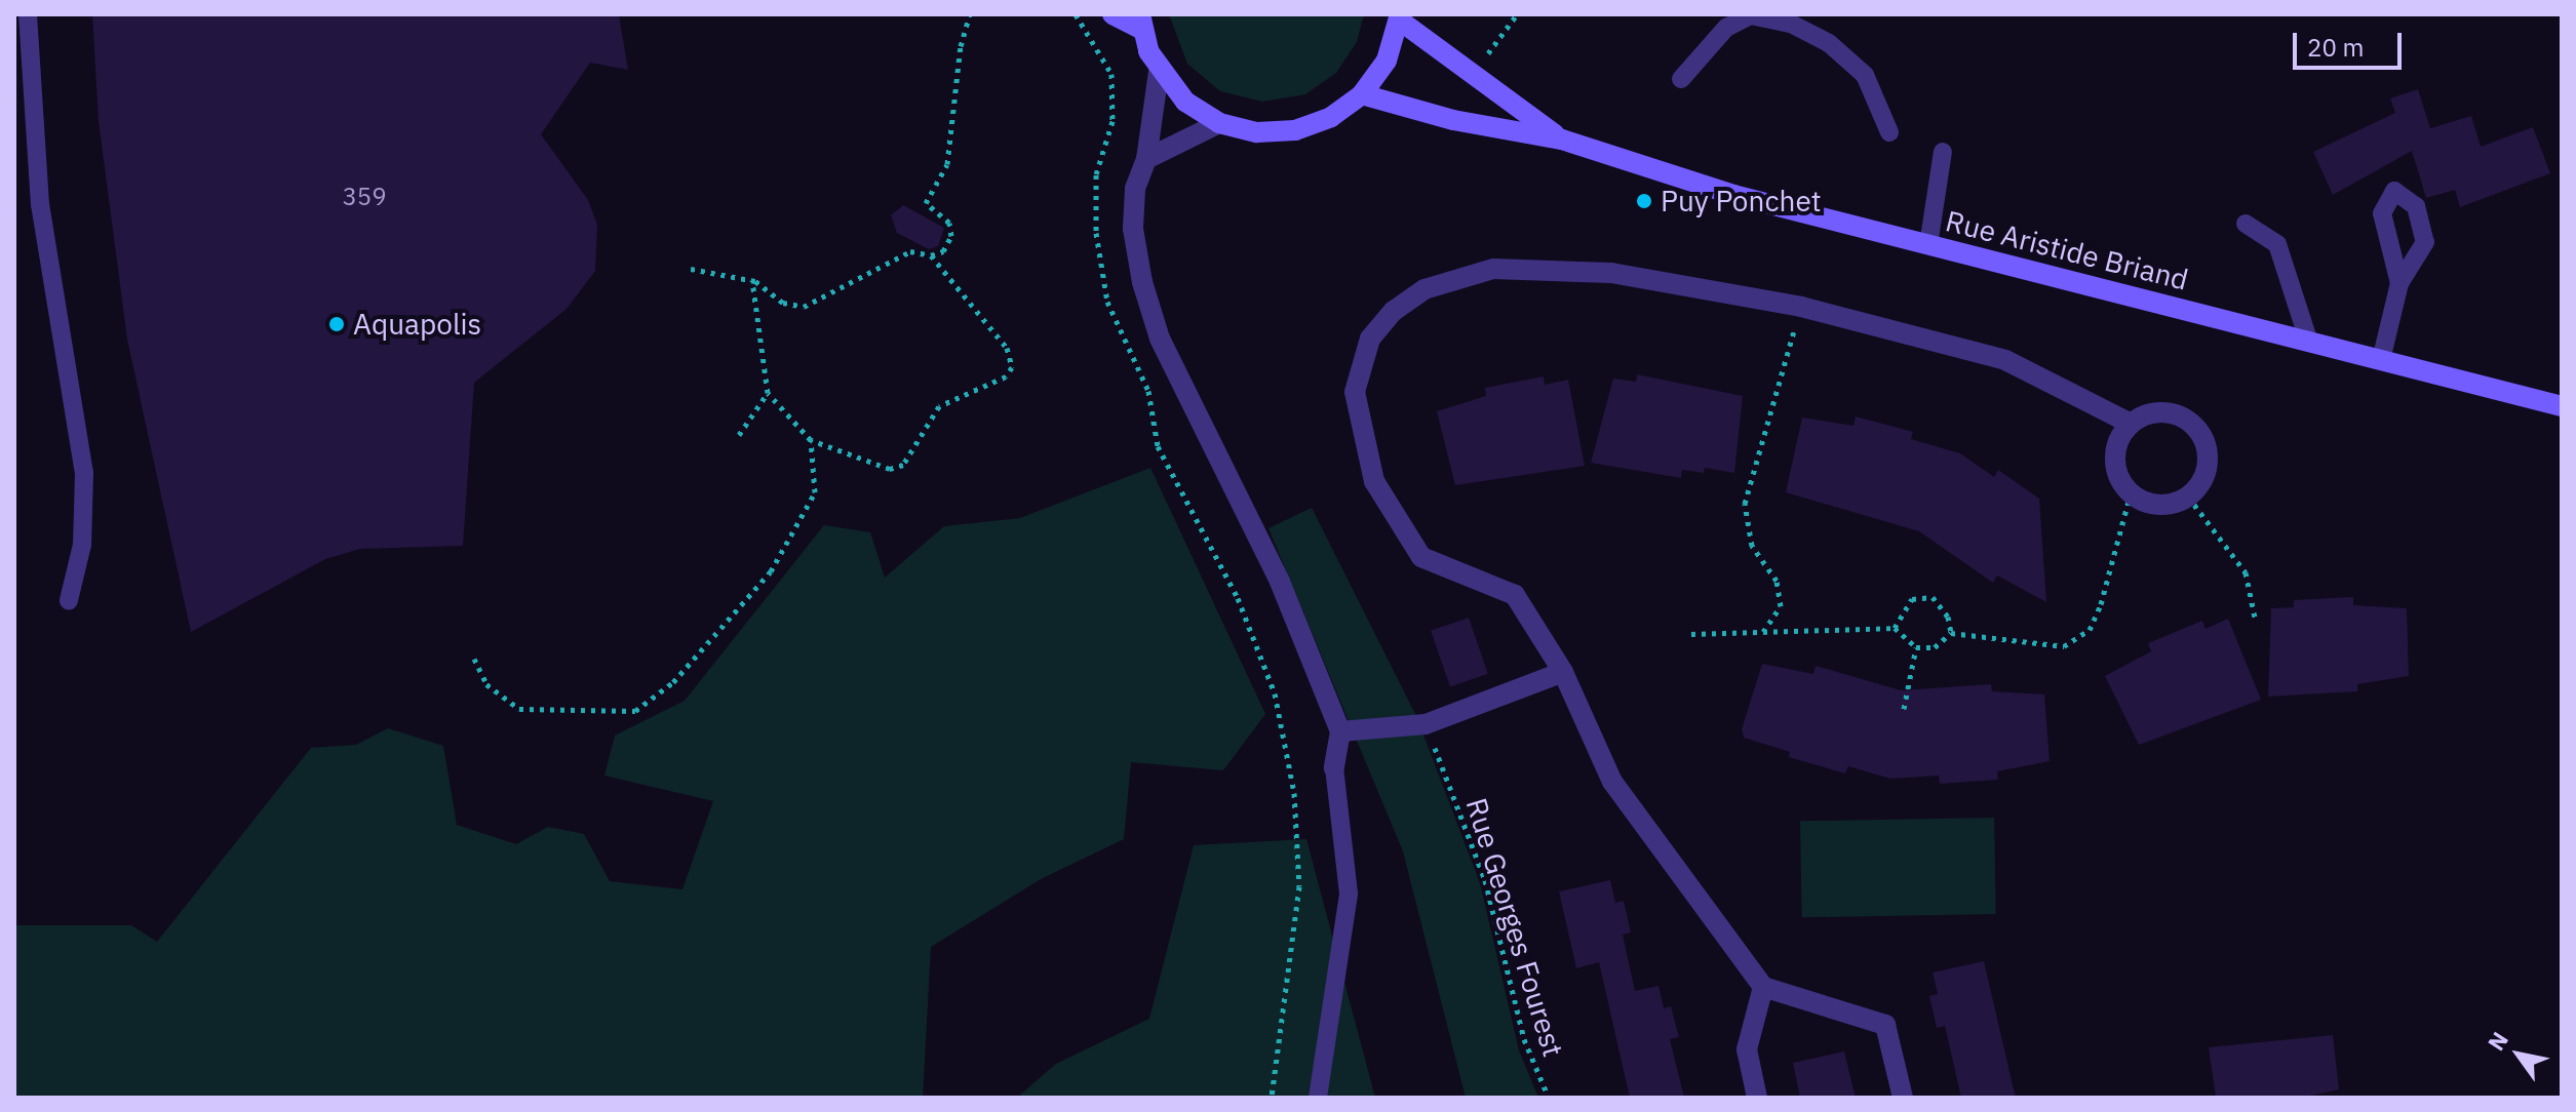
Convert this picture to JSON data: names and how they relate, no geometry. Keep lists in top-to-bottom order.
{
  "streets": {
    "street": ["Rue Aristide Briand"],
    "path": ["Rue Georges Fourest"]
  },
  "places": ["Puy Ponchet", "Aquapolis"],
  "house_numbers": ["359"],
  "scale_bar": "20 m",
  "north": "top left"
}
